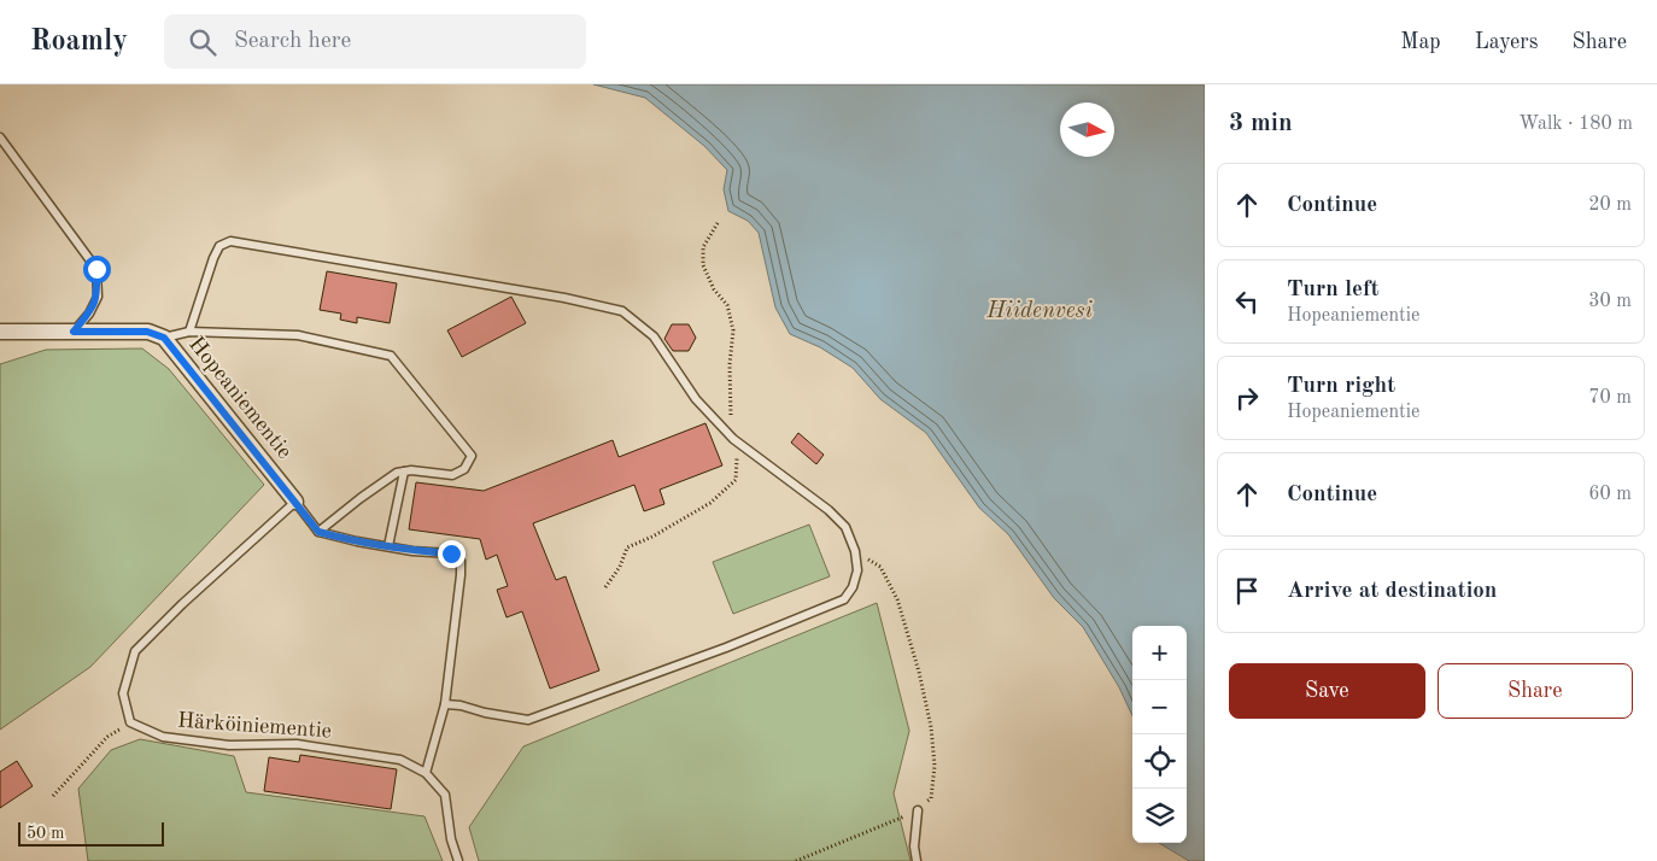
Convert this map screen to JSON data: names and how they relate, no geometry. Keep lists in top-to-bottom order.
{
  "streets": {
    "street": ["Hopeaniementie"],
    "lane": ["Härköiniementie"]
  },
  "water": ["Hiidenvesi"],
  "scale_bar": "50 m",
  "north": "right",
  "page": {
    "header": "Roamly",
    "search": "Search here",
    "nav": ["Map", "Layers", "Share"],
    "heading": ["3 min", "Walk · 180 m"],
    "list": [
      ["Continue", "20 m"],
      ["Turn left", "Hopeaniementie", "30 m"],
      ["Turn right", "Hopeaniementie", "70 m"],
      ["Continue", "60 m"],
      "Arrive at destination"
    ],
    "map_buttons": ["+", "−"],
    "buttons": ["Save", "Share"],
    "scale": "50 m"
  }
}
